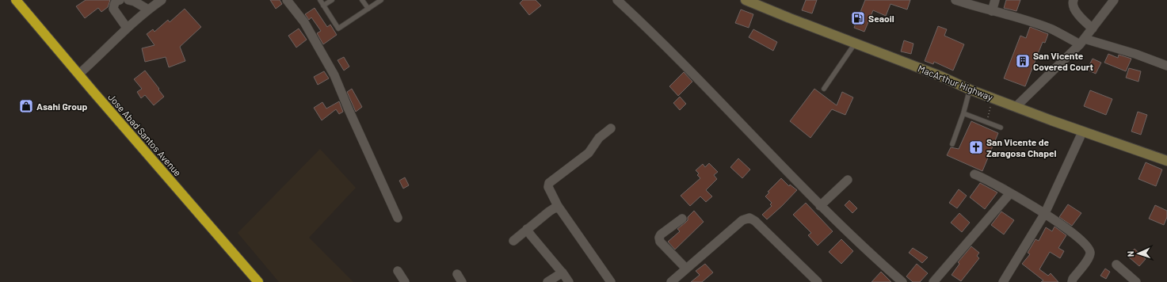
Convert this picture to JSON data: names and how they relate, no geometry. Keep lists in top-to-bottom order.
{
  "streets": {
    "highway": ["Jose Abad Santos Avenue"],
    "main road": ["MacArthur Highway"]
  },
  "places": {
    "fuel station": ["Seaoil"],
    "building": ["San Vicente Covered Court"],
    "shop": ["Asahi Group"],
    "church": ["San Vicente de Zaragosa Chapel"]
  },
  "north": "left"
}
